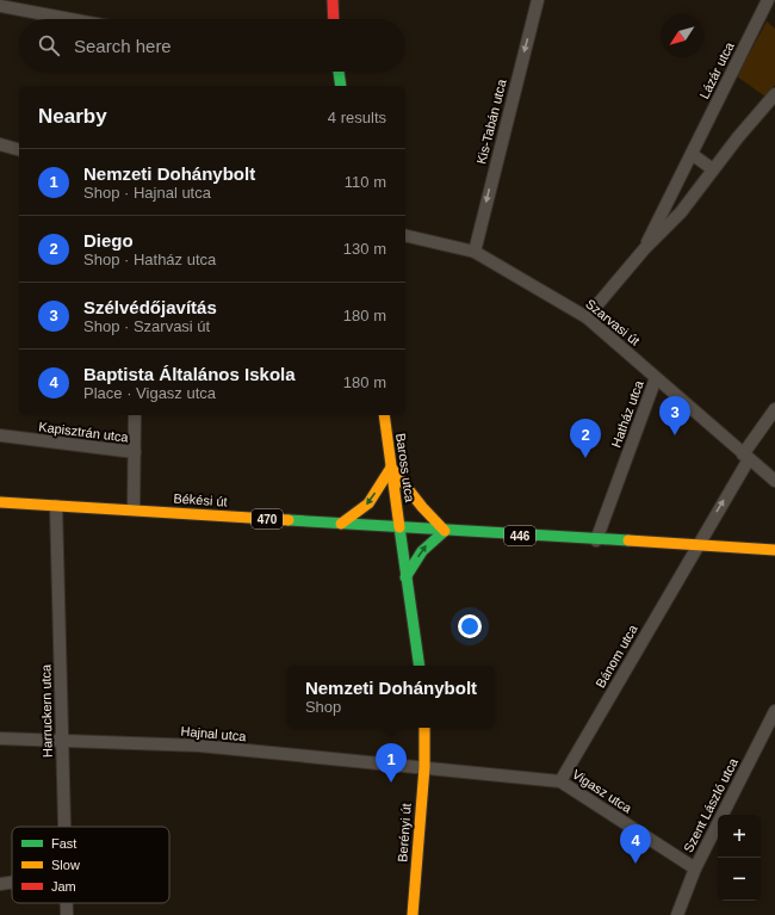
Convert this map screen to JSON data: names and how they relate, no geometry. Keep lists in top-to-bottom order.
{
  "streets": {
    "main road": [
      "Baross utca",
      "Békési út",
      "470",
      "446",
      "Berényi út"
    ],
    "street": [
      "Lázár utca",
      "Kis-Tabán utca",
      "Szarvasi út",
      "Hatház utca",
      "Kapisztrán utca",
      "Bánom utca",
      "Harruckern utca",
      "Hajnal utca",
      "Vigasz utca",
      "Szent László utca"
    ]
  },
  "crossings": [
    ["Lázár utca", "Szarvasi út"],
    ["Kis-Tabán utca", "Szarvasi út"],
    ["Szarvasi út", "Hatház utca"],
    ["Szarvasi út", "Bánom utca"],
    ["Hatház utca", "446"],
    ["Baross utca", "Békési út"],
    ["Baross utca", "446"],
    ["Békési út", "446"],
    ["Békési út", "Harruckern utca"],
    ["446", "Bánom utca"],
    ["Bánom utca", "Vigasz utca"],
    ["Harruckern utca", "Hajnal utca"],
    ["Hajnal utca", "Vigasz utca"],
    ["Hajnal utca", "Berényi út"],
    ["Vigasz utca", "Szent László utca"],
    ["Vigasz utca", "Berényi út"]
  ],
  "one_way": ["Kis-Tabán utca"],
  "legend": ["Fast", "Slow", "Jam"],
  "north": "bottom left",
  "page": {
    "search": "Search here",
    "heading": ["Nearby", "4 results"],
    "list": [
      {
        "mark": "1",
        "name": "Nemzeti Dohánybolt",
        "note": "Shop · Hajnal utca",
        "value": "110 m"
      },
      {
        "mark": "2",
        "name": "Diego",
        "note": "Shop · Hatház utca",
        "value": "130 m"
      },
      {
        "mark": "3",
        "name": "Szélvédőjavítás",
        "note": "Shop · Szarvasi út",
        "value": "180 m"
      },
      {
        "mark": "4",
        "name": "Baptista Általános Iskola",
        "note": "Place · Vigasz utca",
        "value": "180 m"
      }
    ],
    "pins": [
      "3",
      "2",
      "1",
      "4"
    ],
    "popup": ["Nemzeti Dohánybolt", "Shop"],
    "map_buttons": ["+", "−"]
  }
}
